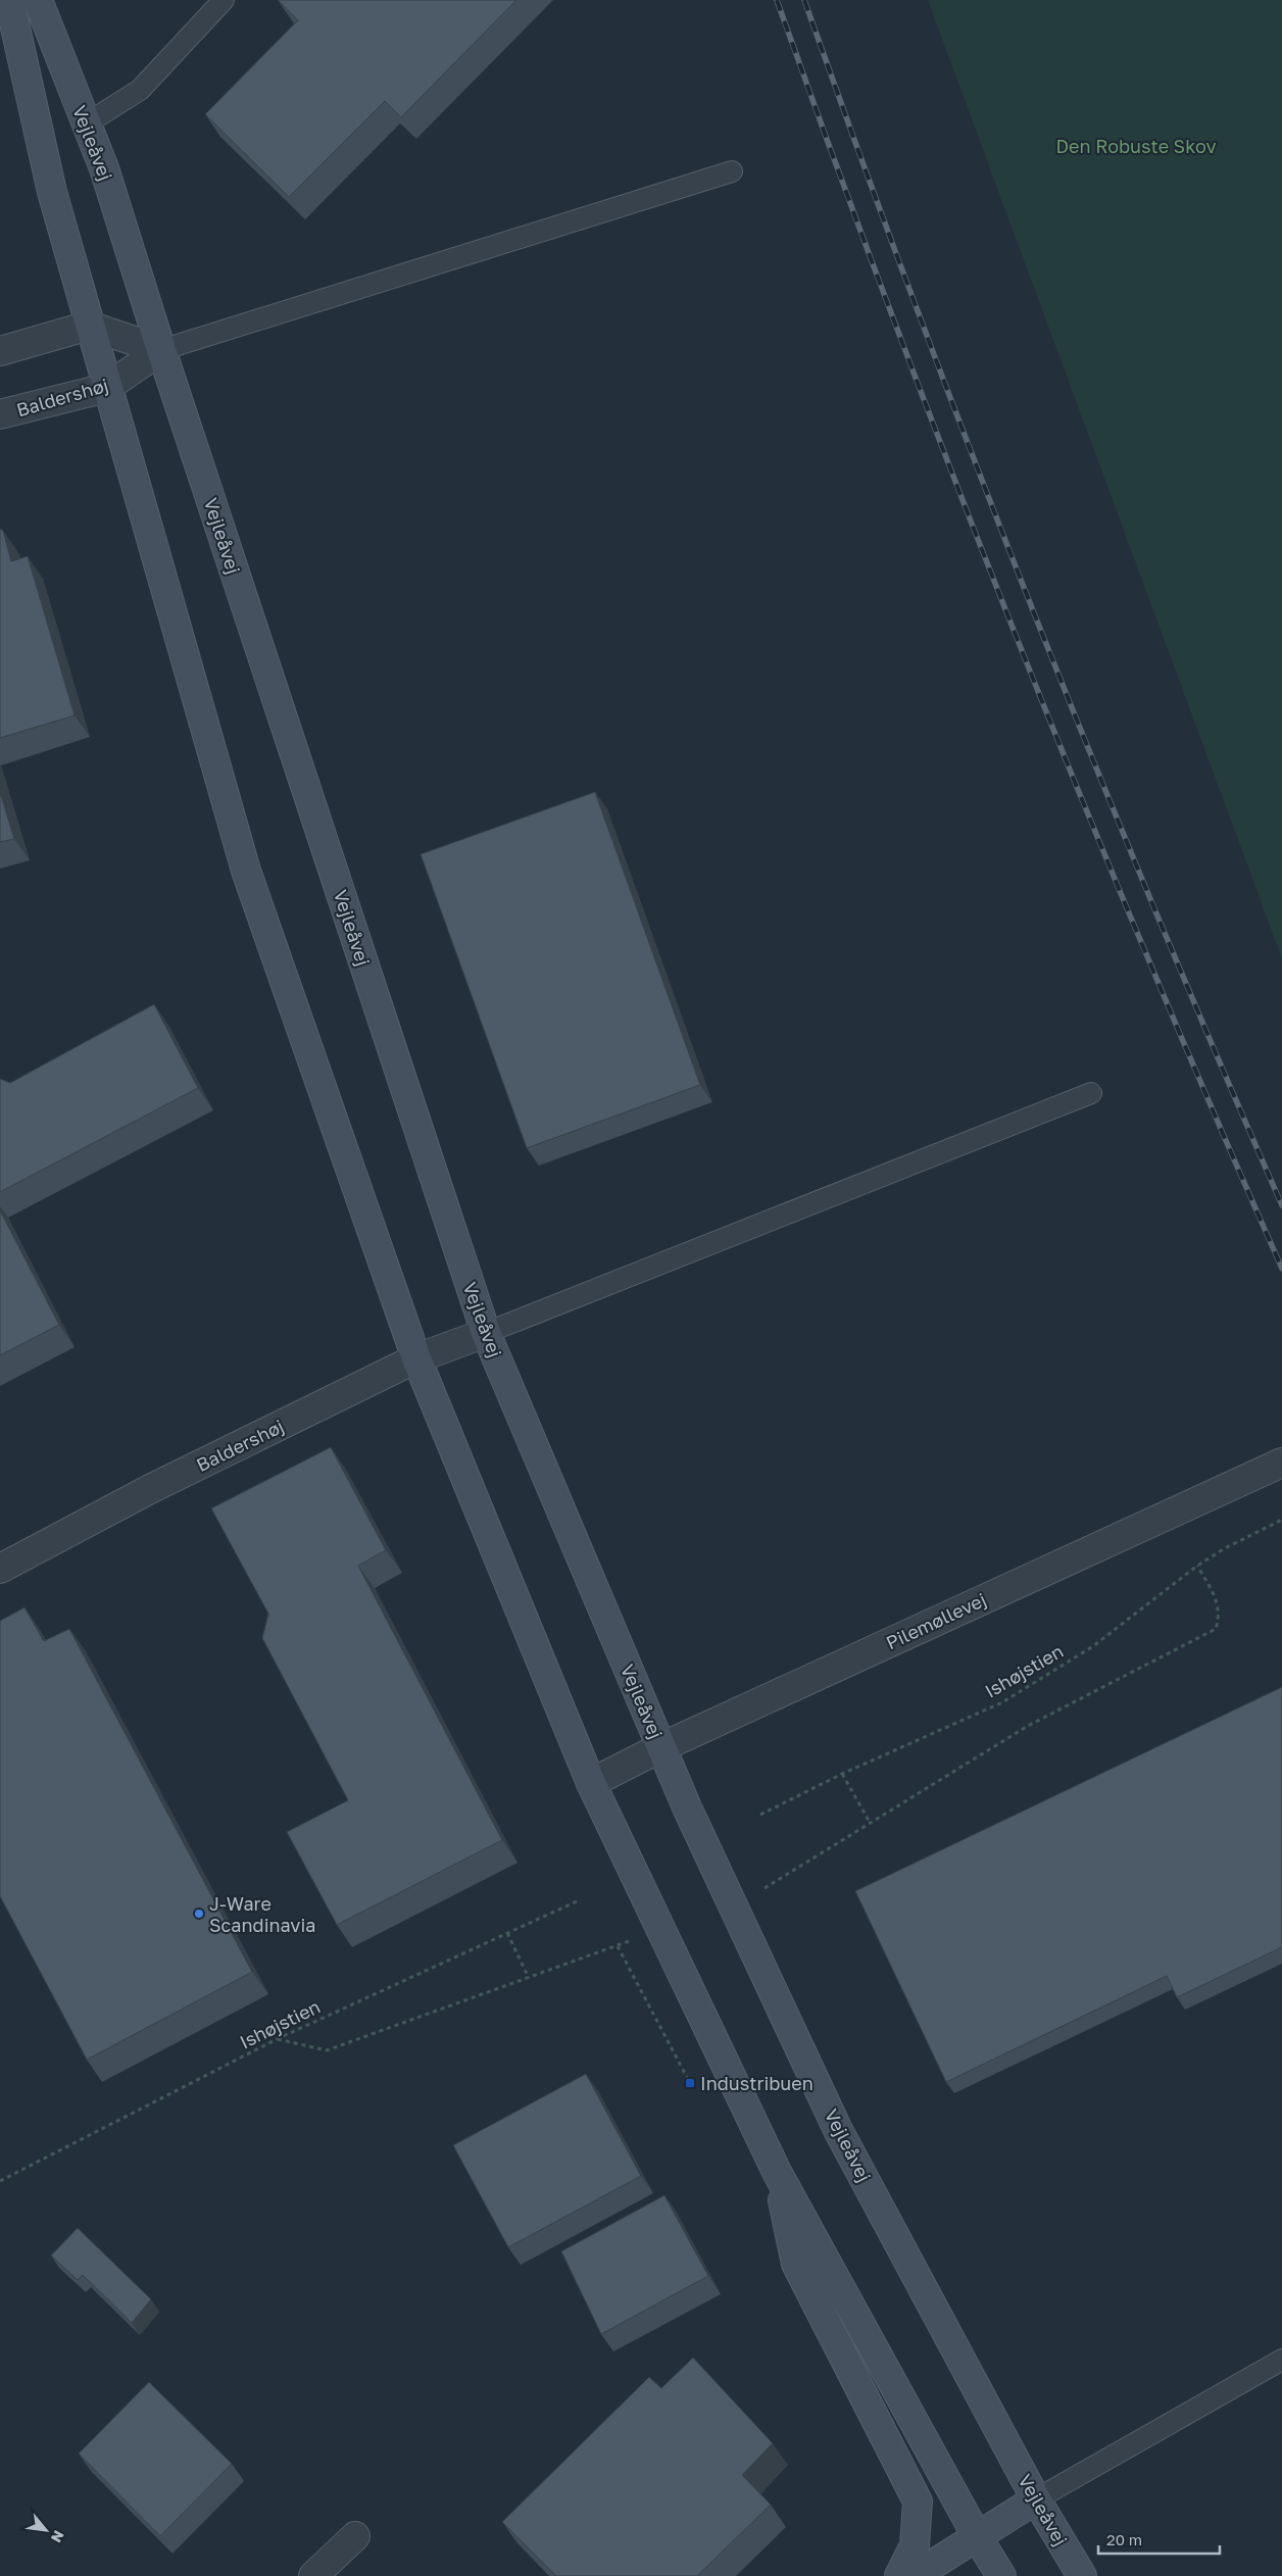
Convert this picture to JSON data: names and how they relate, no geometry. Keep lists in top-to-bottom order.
{
  "streets": {
    "street": ["Vejleåvej", "Baldershøj", "Pilemøllevej"],
    "path": ["Ishøjstien"]
  },
  "crossings": [
    ["Vejleåvej", "Baldershøj"],
    ["Vejleåvej", "Pilemøllevej"]
  ],
  "parks": ["Den Robuste Skov"],
  "places": {
    "other": ["J-Ware Scandinavia"],
    "transit": ["Industribuen"]
  },
  "scale_bar": "20 m",
  "north": "bottom right"
}
